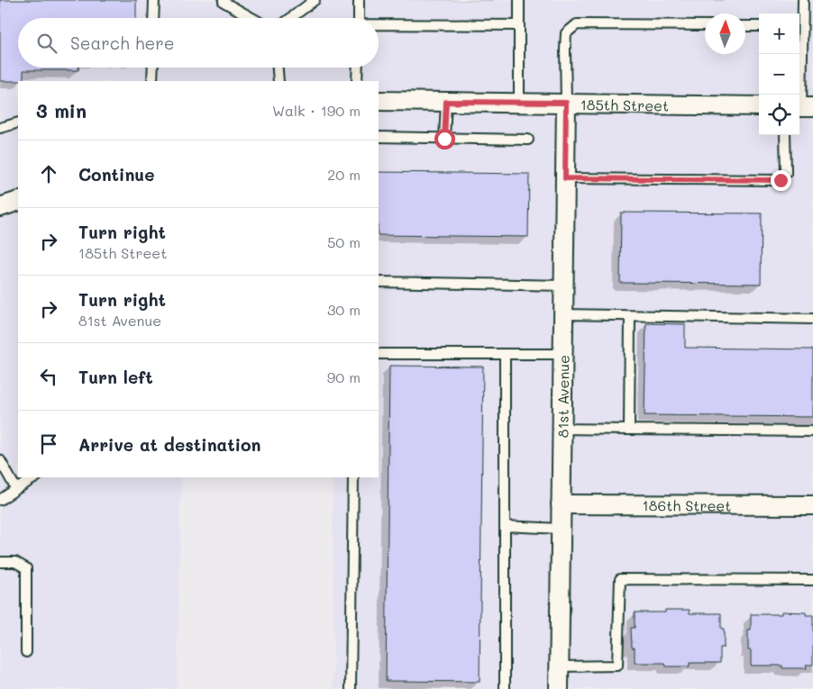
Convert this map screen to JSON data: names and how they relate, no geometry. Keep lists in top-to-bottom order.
{
  "streets": {
    "street": ["185th Street", "81st Avenue", "186th Street"]
  },
  "crossings": [
    ["185th Street", "81st Avenue"],
    ["81st Avenue", "186th Street"]
  ],
  "north": "top",
  "page": {
    "map_buttons": ["+", "−"],
    "search": "Search here",
    "heading": ["3 min", "Walk · 190 m"],
    "list": [
      ["Continue", "20 m"],
      ["Turn right", "185th Street", "50 m"],
      ["Turn right", "81st Avenue", "30 m"],
      ["Turn left", "90 m"],
      "Arrive at destination"
    ]
  }
}
